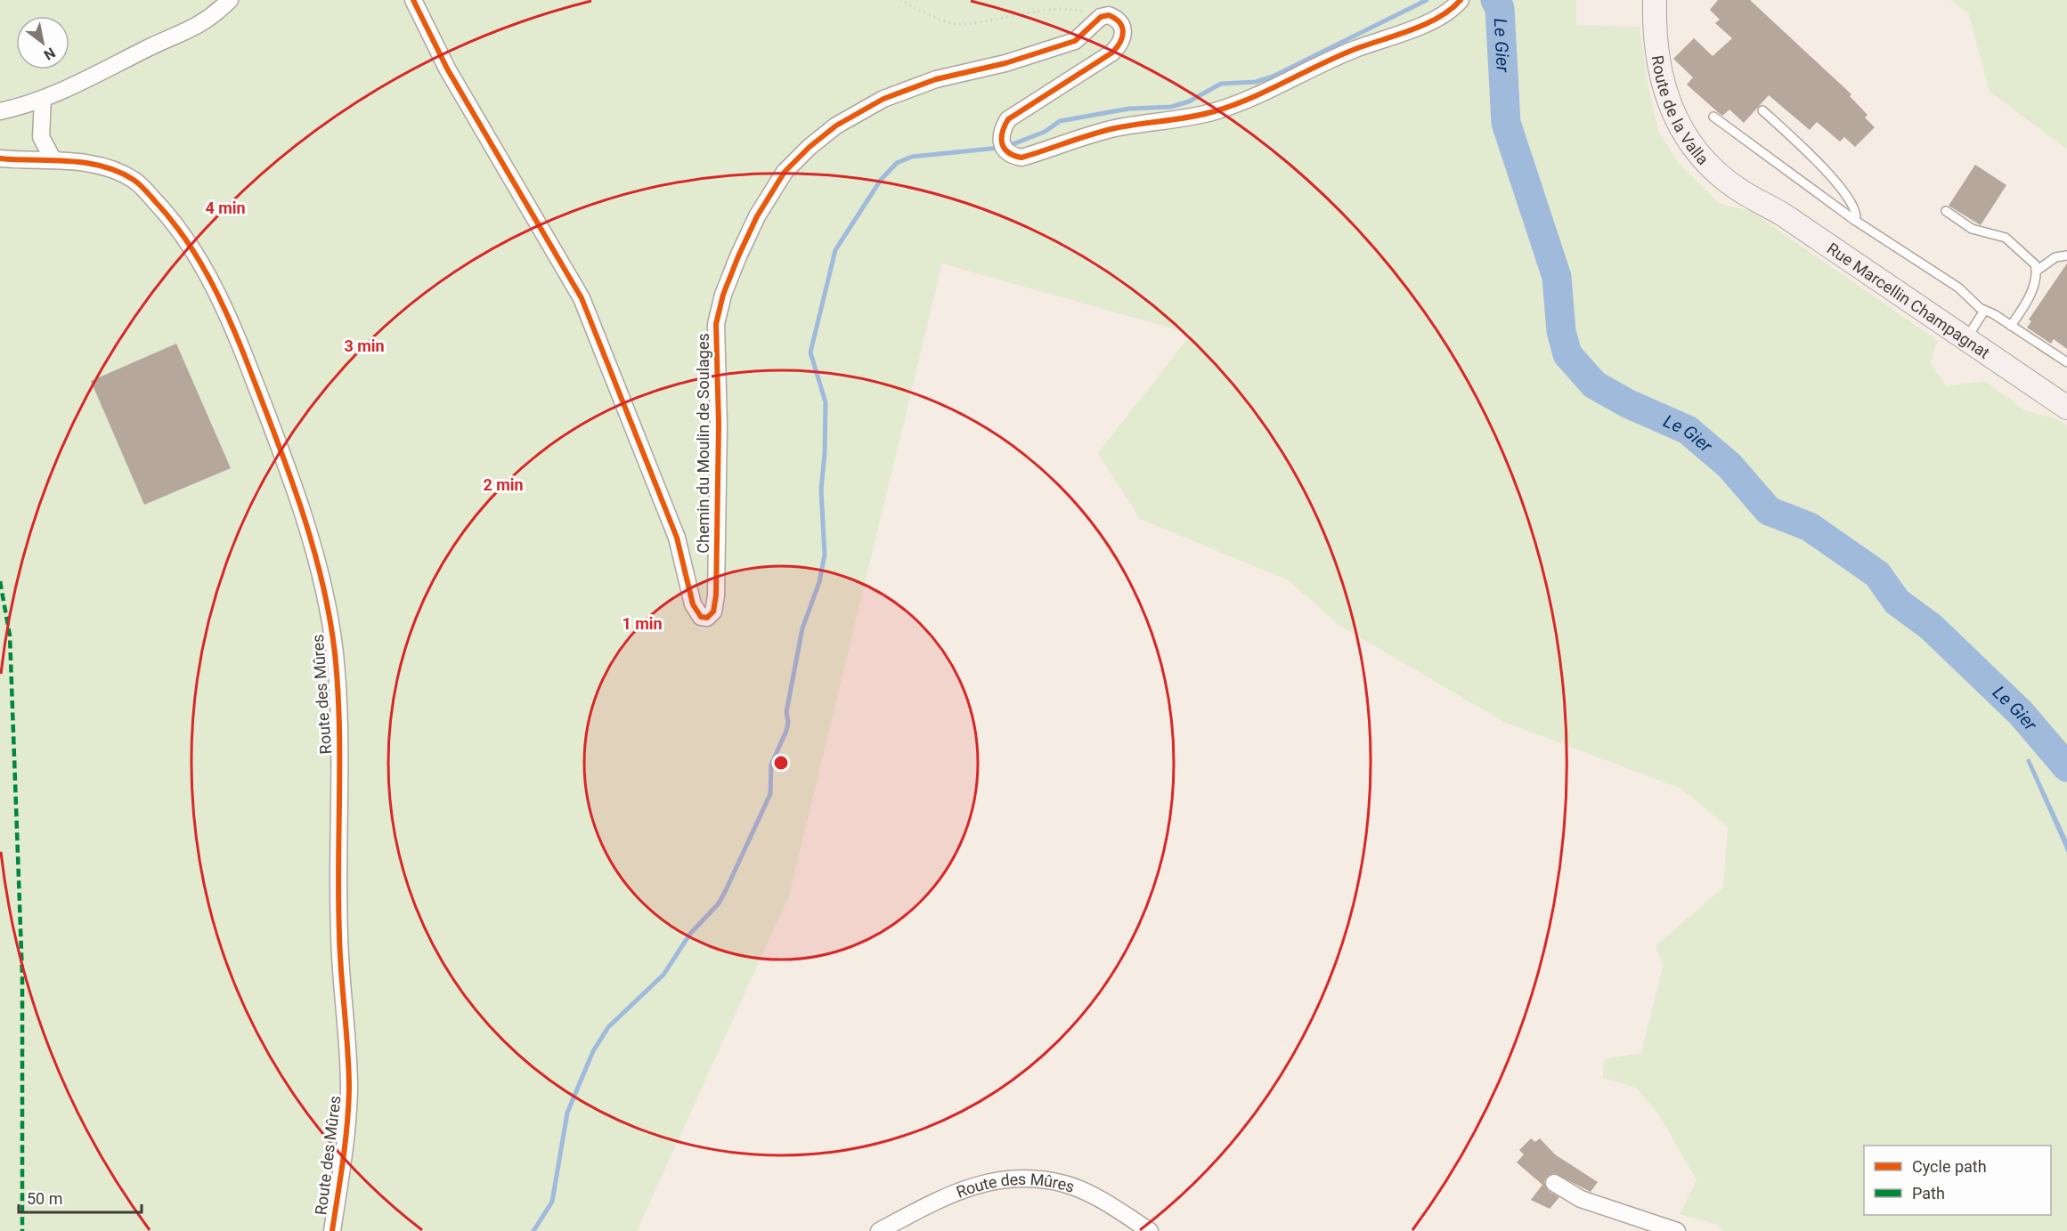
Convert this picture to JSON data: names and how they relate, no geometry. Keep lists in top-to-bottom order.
{
  "streets": {
    "main road": ["Route de la Valla", "Rue Marcellin Champagnat"],
    "street": ["Chemin du Moulin de Soulages", "Route des Mûres"]
  },
  "crossings": [
    ["Route de la Valla", "Rue Marcellin Champagnat"]
  ],
  "water": ["Le Gier"],
  "legend": ["Cycle path", "Path"],
  "scale_bar": "50 m",
  "north": "bottom right",
  "rings": [
    "4 min",
    "3 min",
    "2 min",
    "1 min"
  ]
}
